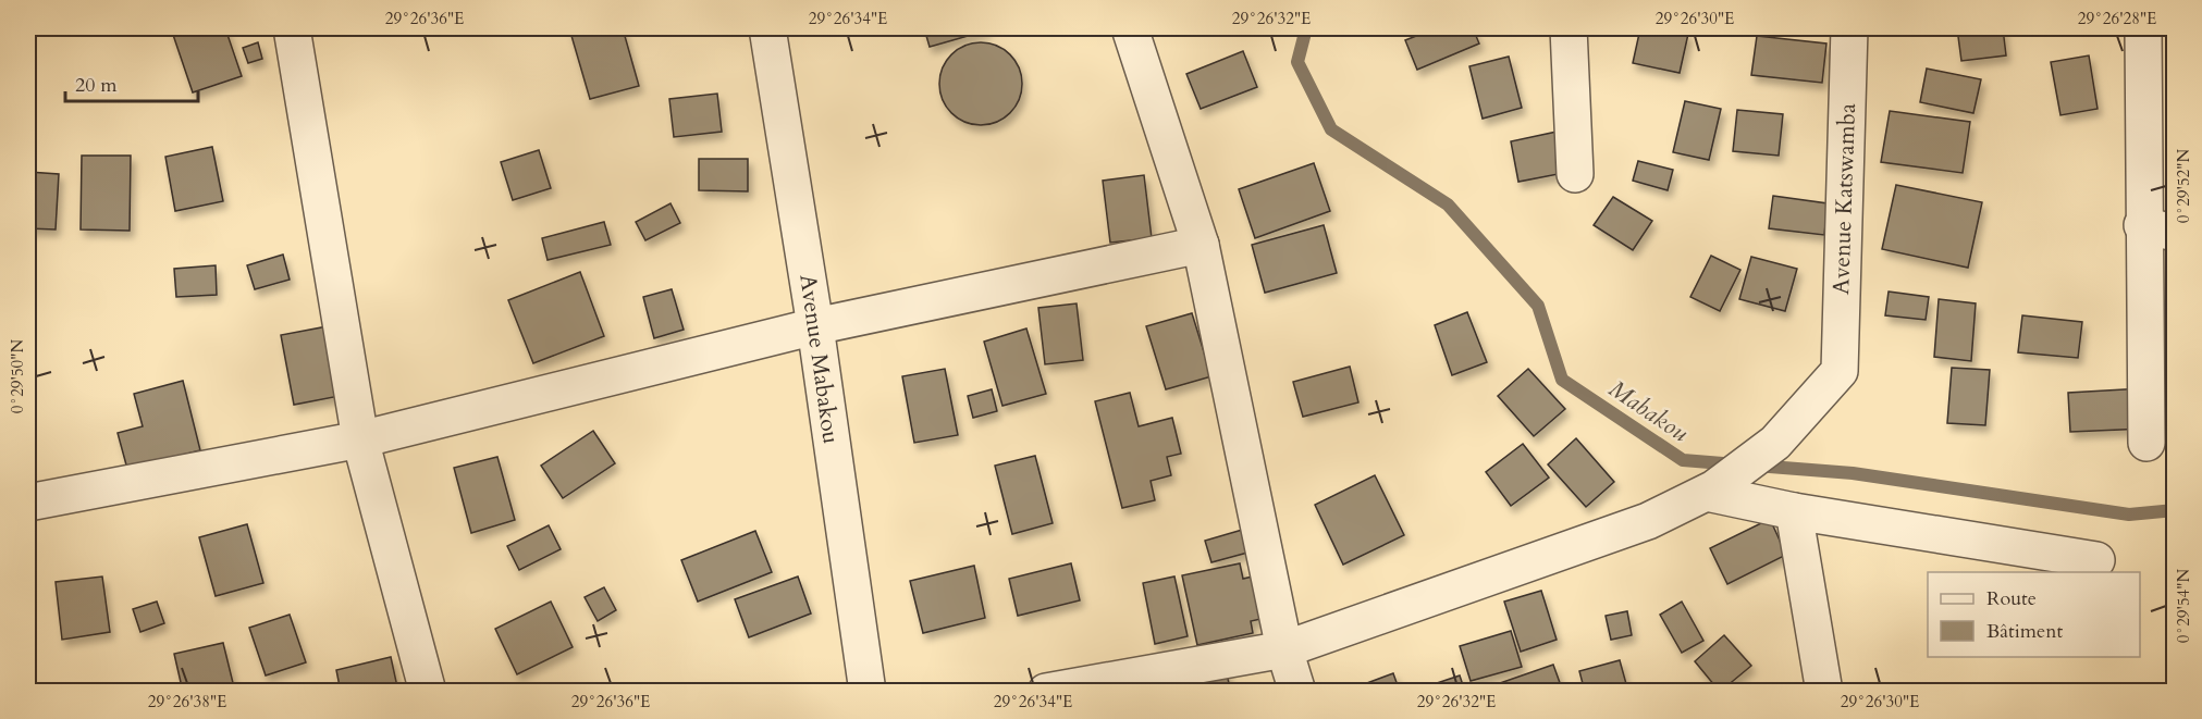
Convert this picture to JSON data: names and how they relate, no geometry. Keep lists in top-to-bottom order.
{
  "streets": {
    "street": ["Avenue Katswamba", "Avenue Mabakou"]
  },
  "water": ["Mabakou"],
  "legend": ["Route", "Bâtiment"],
  "scale_bar": "20 m",
  "coordinates": [
    "29°26'36\"E",
    "29°26'34\"E",
    "29°26'32\"E",
    "29°26'30\"E",
    "29°26'28\"E",
    "0°29'52\"N",
    "0°29'50\"N",
    "0°29'54\"N",
    "29°26'38\"E"
  ]
}
